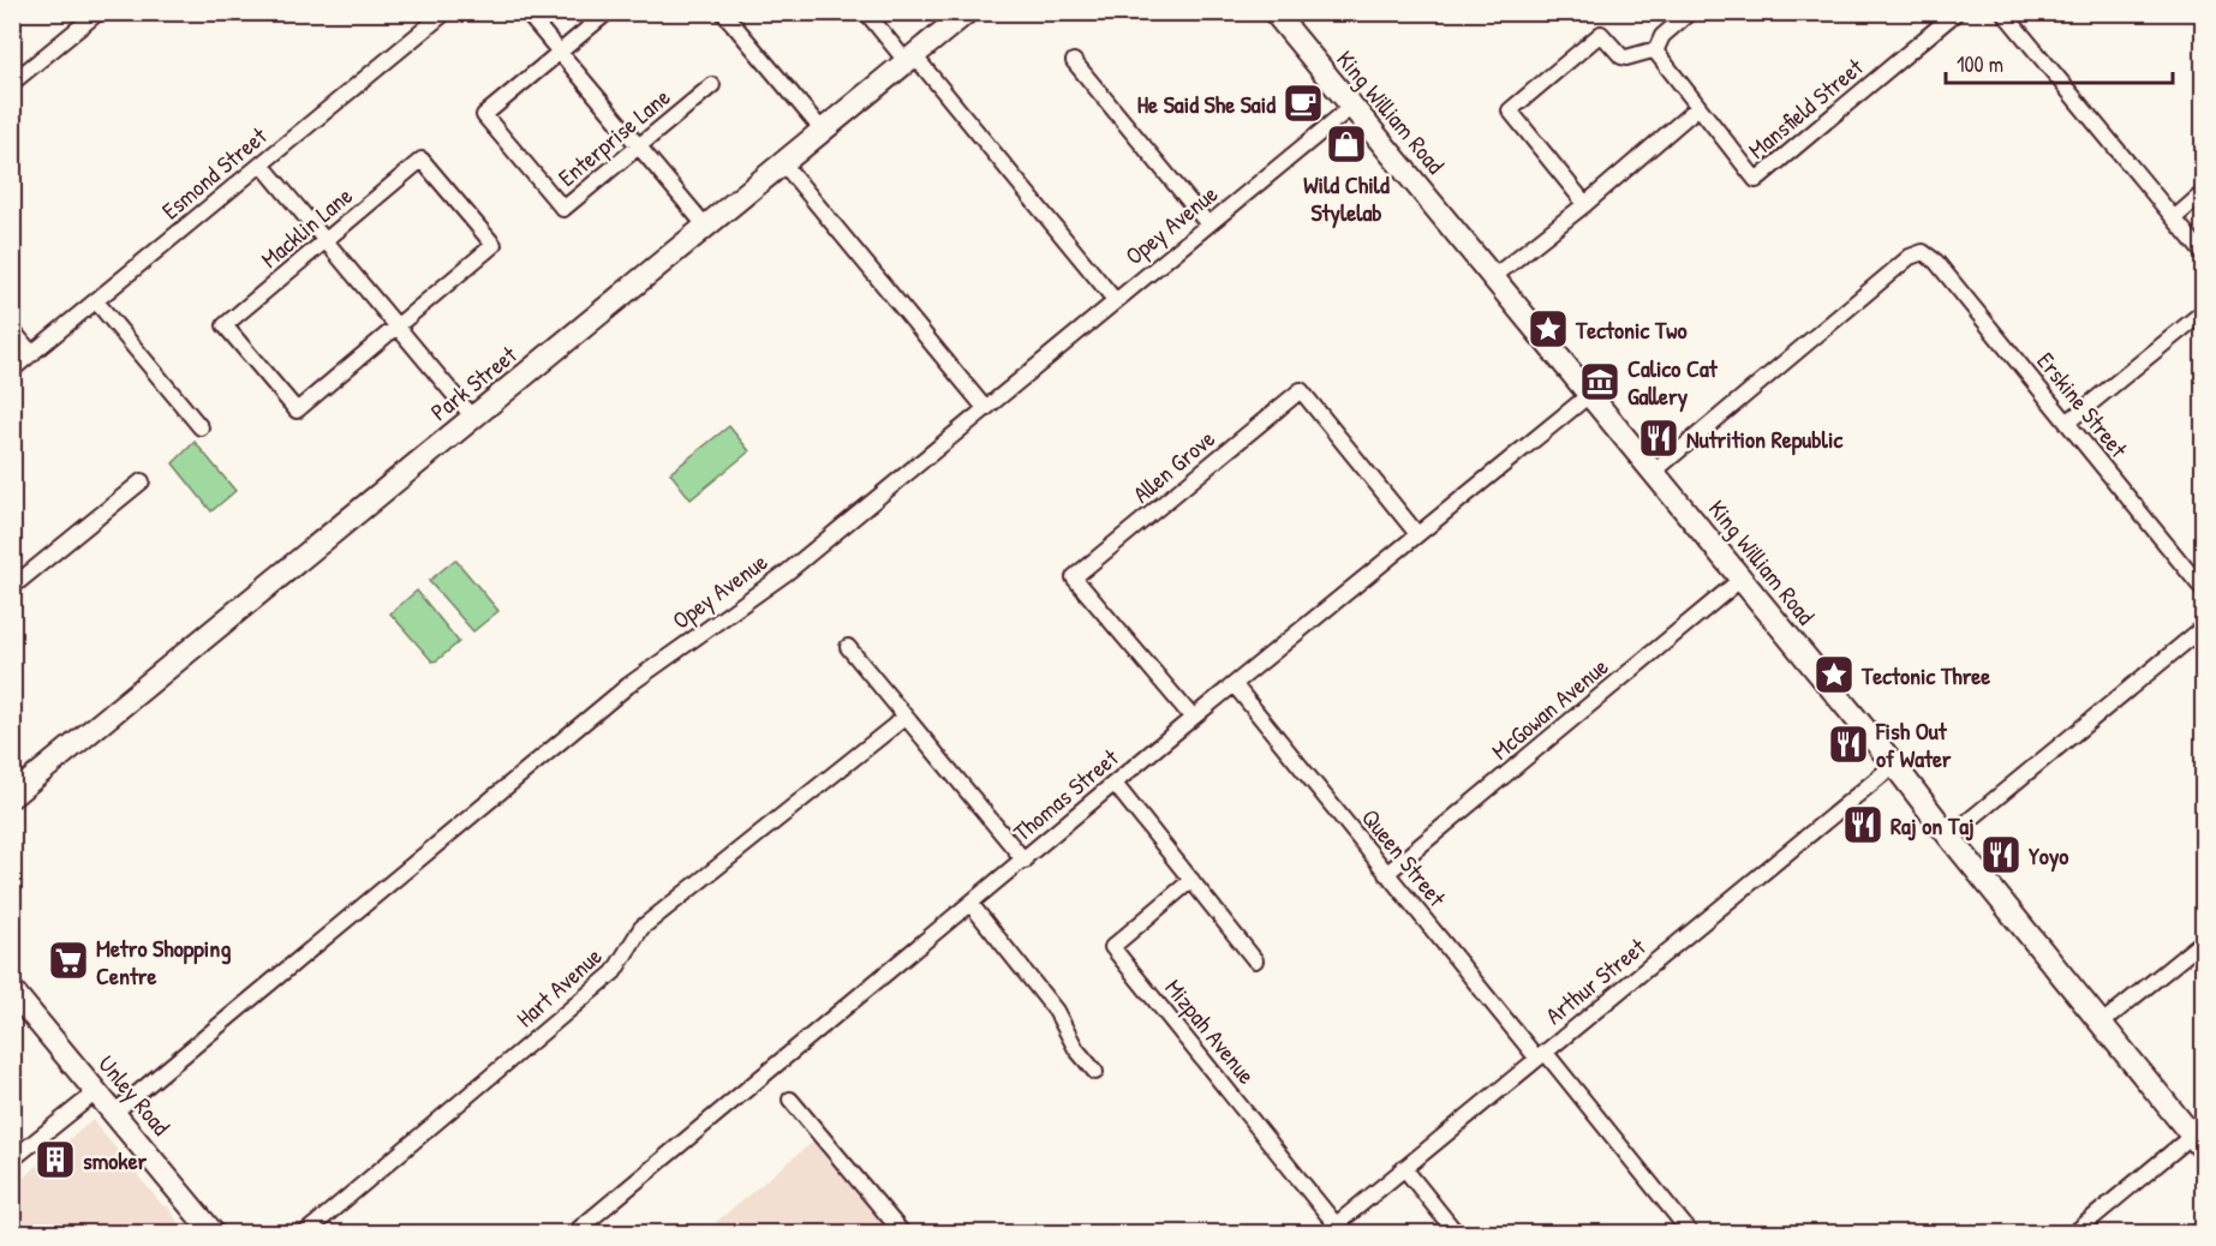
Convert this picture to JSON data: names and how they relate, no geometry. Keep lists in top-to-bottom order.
{
  "streets": {
    "main road": ["King William Road", "Park Street", "Unley Road"],
    "street": [
      "Mansfield Street",
      "Enterprise Lane",
      "Esmond Street",
      "Opey Avenue",
      "Macklin Lane",
      "Erskine Street",
      "Allen Grove",
      "McGowan Avenue",
      "Thomas Street",
      "Queen Street",
      "Arthur Street",
      "Hart Avenue",
      "Mizpah Avenue"
    ]
  },
  "crossings": [
    ["King William Road", "Opey Avenue"],
    ["King William Road", "Erskine Street"],
    ["King William Road", "McGowan Avenue"],
    ["King William Road", "Thomas Street"],
    ["King William Road", "Arthur Street"],
    ["Opey Avenue", "Unley Road"],
    ["Allen Grove", "Thomas Street"],
    ["McGowan Avenue", "Queen Street"],
    ["Thomas Street", "Queen Street"],
    ["Queen Street", "Arthur Street"],
    ["Arthur Street", "Mizpah Avenue"]
  ],
  "places": {
    "cafe": ["He Said She Said"],
    "shop": ["Wild Child Stylelab"],
    "place": ["Tectonic Two", "Tectonic Three"],
    "museum": ["Calico Cat Gallery"],
    "restaurant": [
      "Nutrition Republic",
      "Fish Out of Water",
      "Raj on Taj",
      "Yoyo"
    ],
    "supermarket": ["Metro Shopping Centre"],
    "building": ["smoker"]
  },
  "scale_bar": "100 m"
}
